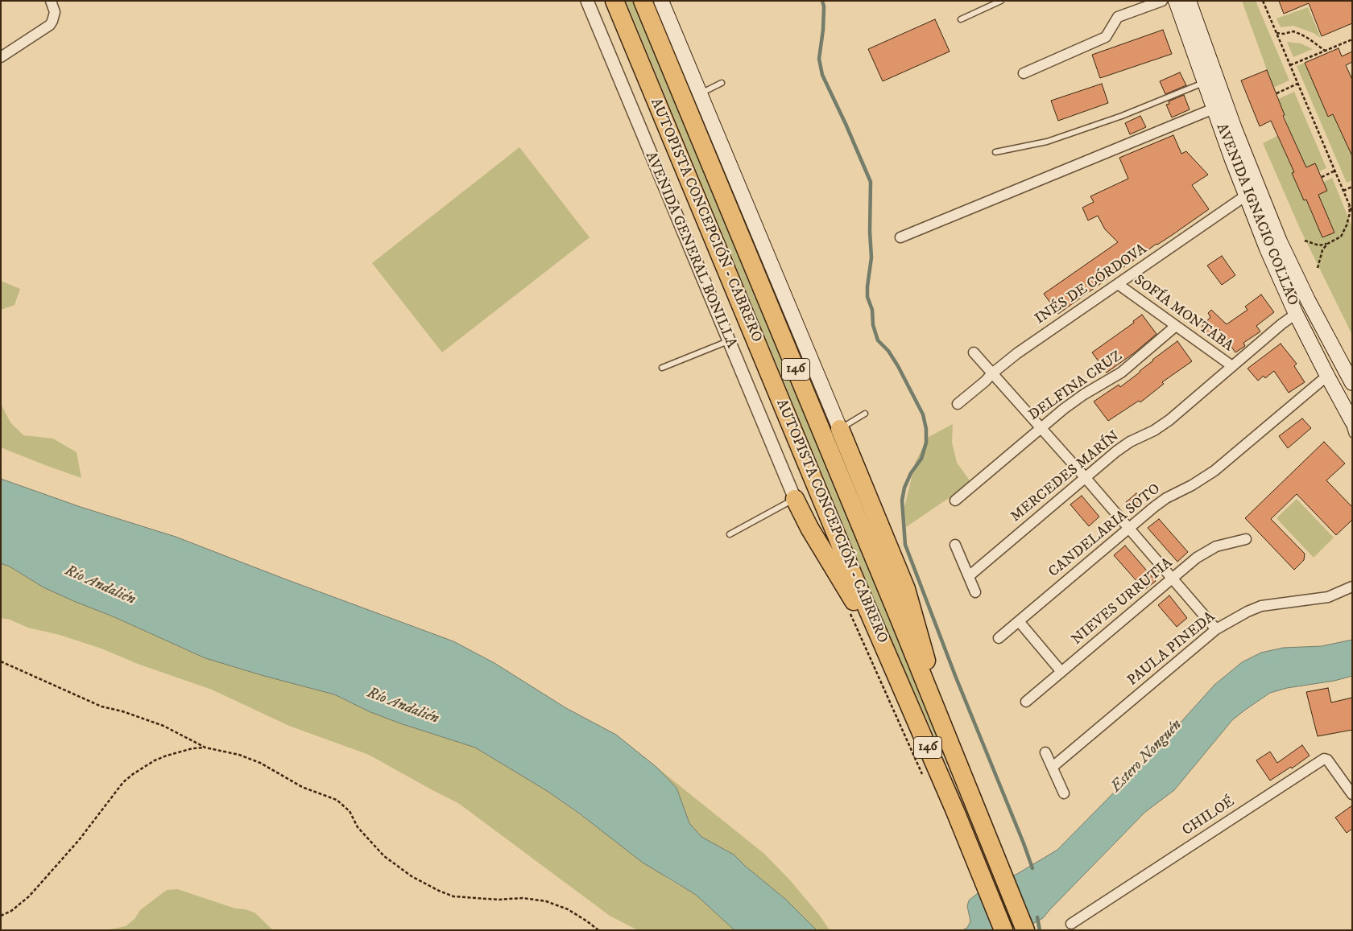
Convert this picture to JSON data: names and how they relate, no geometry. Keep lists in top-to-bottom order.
{
  "streets": {
    "highway": ["AUTOPISTA CONCEPCIÓN - CABRERO", "146"],
    "main road": ["AVENIDA IGNACIO COLLAO"],
    "street": [
      "AVENIDA GENERAL BONILLA",
      "INÉS DE CÓRDOVA",
      "SOFÍA MONTABA",
      "DELFINA CRUZ",
      "MERCEDES MARÍN",
      "CANDELARIA SOTO",
      "NIEVES URRUTIA",
      "PAULA PINEDA",
      "CHILOÉ"
    ]
  },
  "crossings": [
    ["AVENIDA IGNACIO COLLAO", "INÉS DE CÓRDOVA"],
    ["AVENIDA IGNACIO COLLAO", "MERCEDES MARÍN"],
    ["AVENIDA IGNACIO COLLAO", "CANDELARIA SOTO"],
    ["INÉS DE CÓRDOVA", "SOFÍA MONTABA"],
    ["SOFÍA MONTABA", "DELFINA CRUZ"],
    ["SOFÍA MONTABA", "MERCEDES MARÍN"]
  ],
  "water": ["Río Andalién", "Estero Nonguén"]
}
